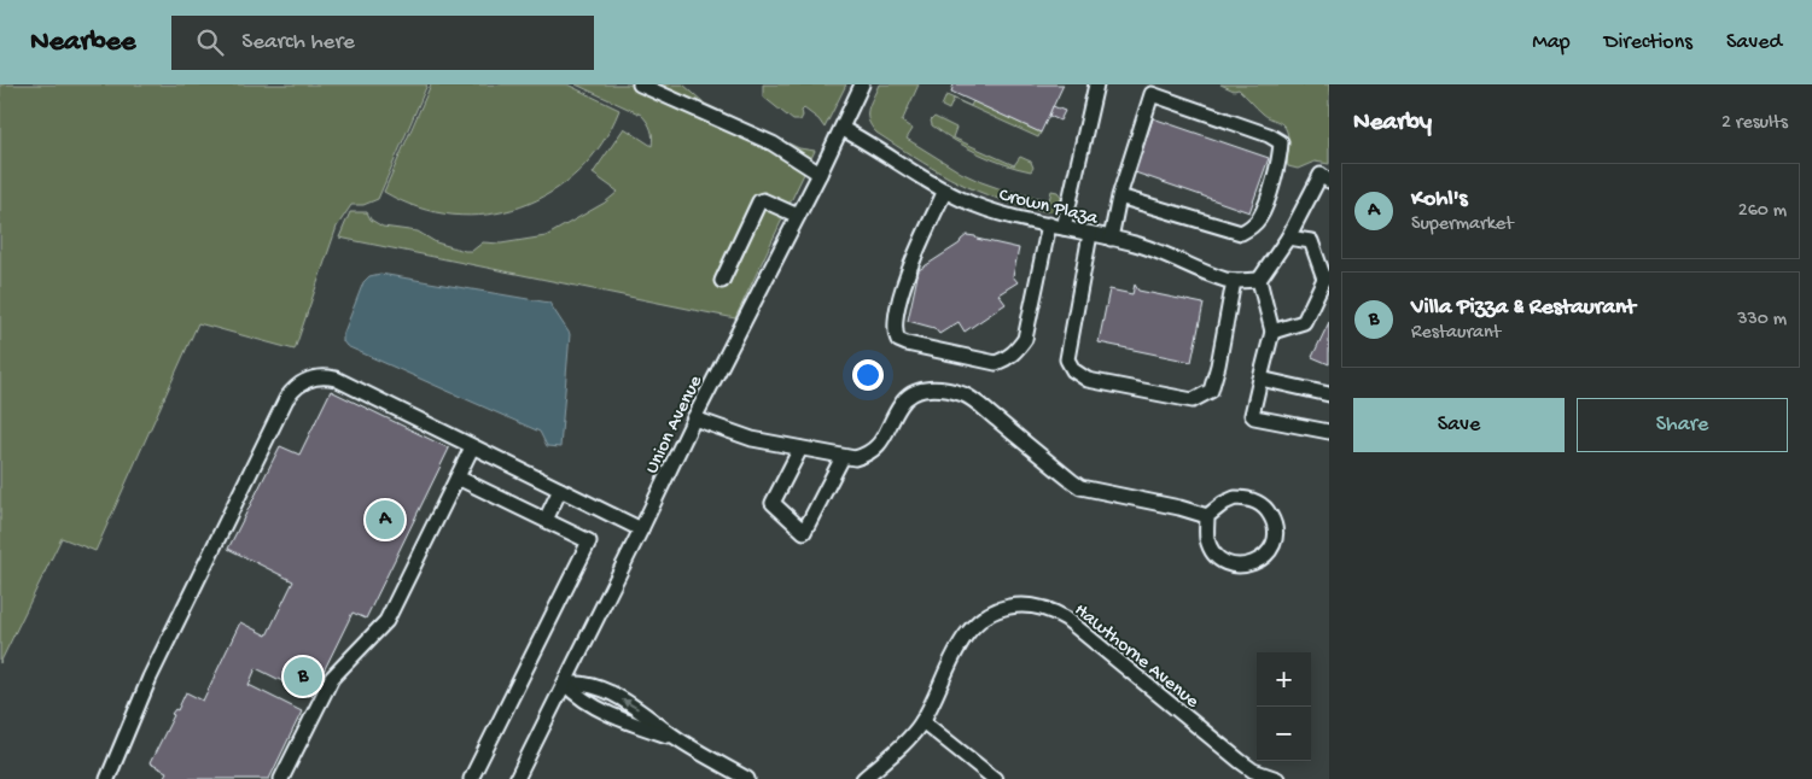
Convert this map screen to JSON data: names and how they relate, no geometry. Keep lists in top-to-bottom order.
{
  "streets": {
    "street": ["Crown Plaza", "Union Avenue", "Hawthorne Avenue"]
  },
  "crossings": [
    ["Crown Plaza", "Union Avenue"]
  ],
  "page": {
    "header": "Nearbee",
    "search": "Search here",
    "nav": ["Map", "Directions", "Saved"],
    "heading": ["Nearby", "2 results"],
    "list": [
      {
        "mark": "A",
        "name": "Kohl's",
        "note": "Supermarket",
        "value": "260 m"
      },
      {
        "mark": "B",
        "name": "Villa Pizza & Restaurant",
        "note": "Restaurant",
        "value": "330 m"
      }
    ],
    "buttons": ["Save", "Share"],
    "pins": ["A", "B"],
    "map_buttons": ["+", "−"]
  }
}
